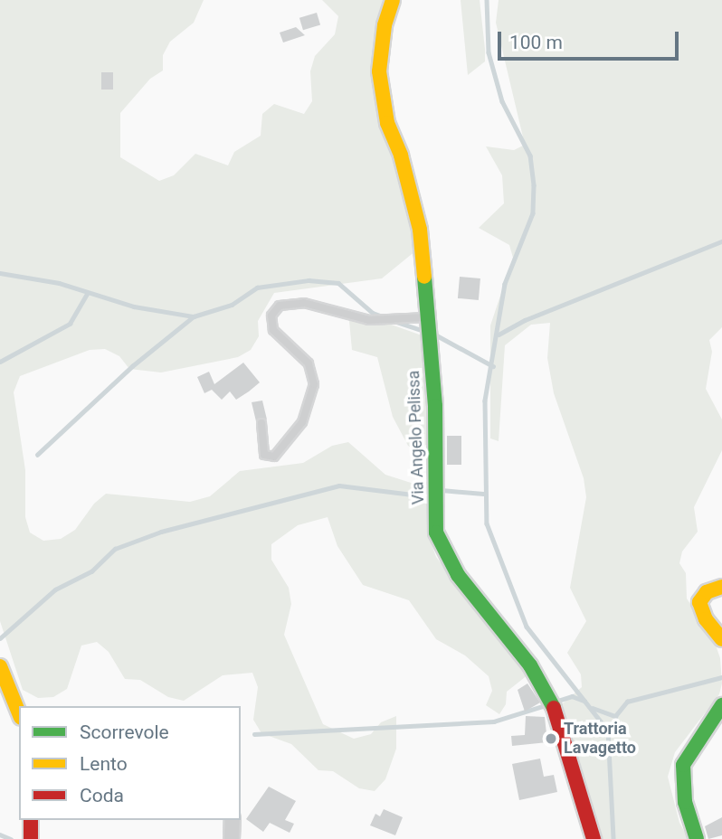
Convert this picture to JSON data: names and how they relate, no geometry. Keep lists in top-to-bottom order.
{
  "streets": {
    "main road": ["Via Angelo Pelissa"]
  },
  "places": ["Trattoria Lavagetto"],
  "legend": ["Scorrevole", "Lento", "Coda"],
  "scale_bar": "100 m"
}
